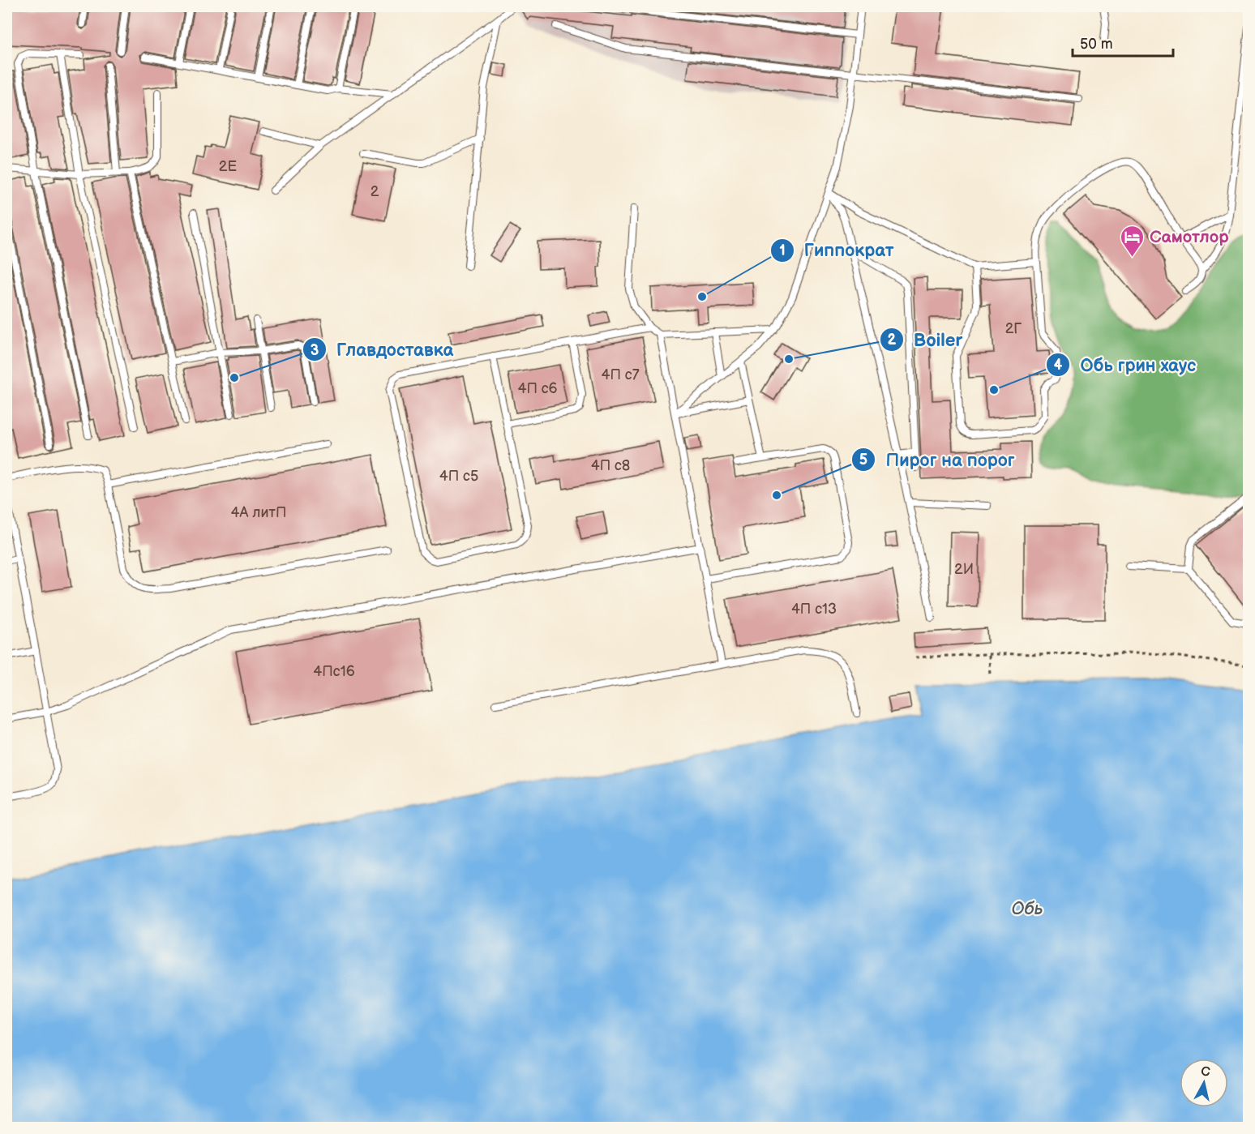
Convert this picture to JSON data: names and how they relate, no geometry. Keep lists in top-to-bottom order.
{
  "water": ["Обь"],
  "places": {
    "hotel": ["Самотлор"],
    "other": [
      "Гиппократ",
      "Boiler",
      "Главдоставка",
      "Обь грин хаус",
      "Пирог на порог"
    ]
  },
  "house_numbers": [
    "2Е",
    "2",
    "2Г",
    "4П с7",
    "4П с6",
    "4П с8",
    "4П с5",
    "4А литП",
    "2И",
    "4П с13",
    "4Пс16"
  ],
  "scale_bar": "50 m",
  "north": "top"
}
